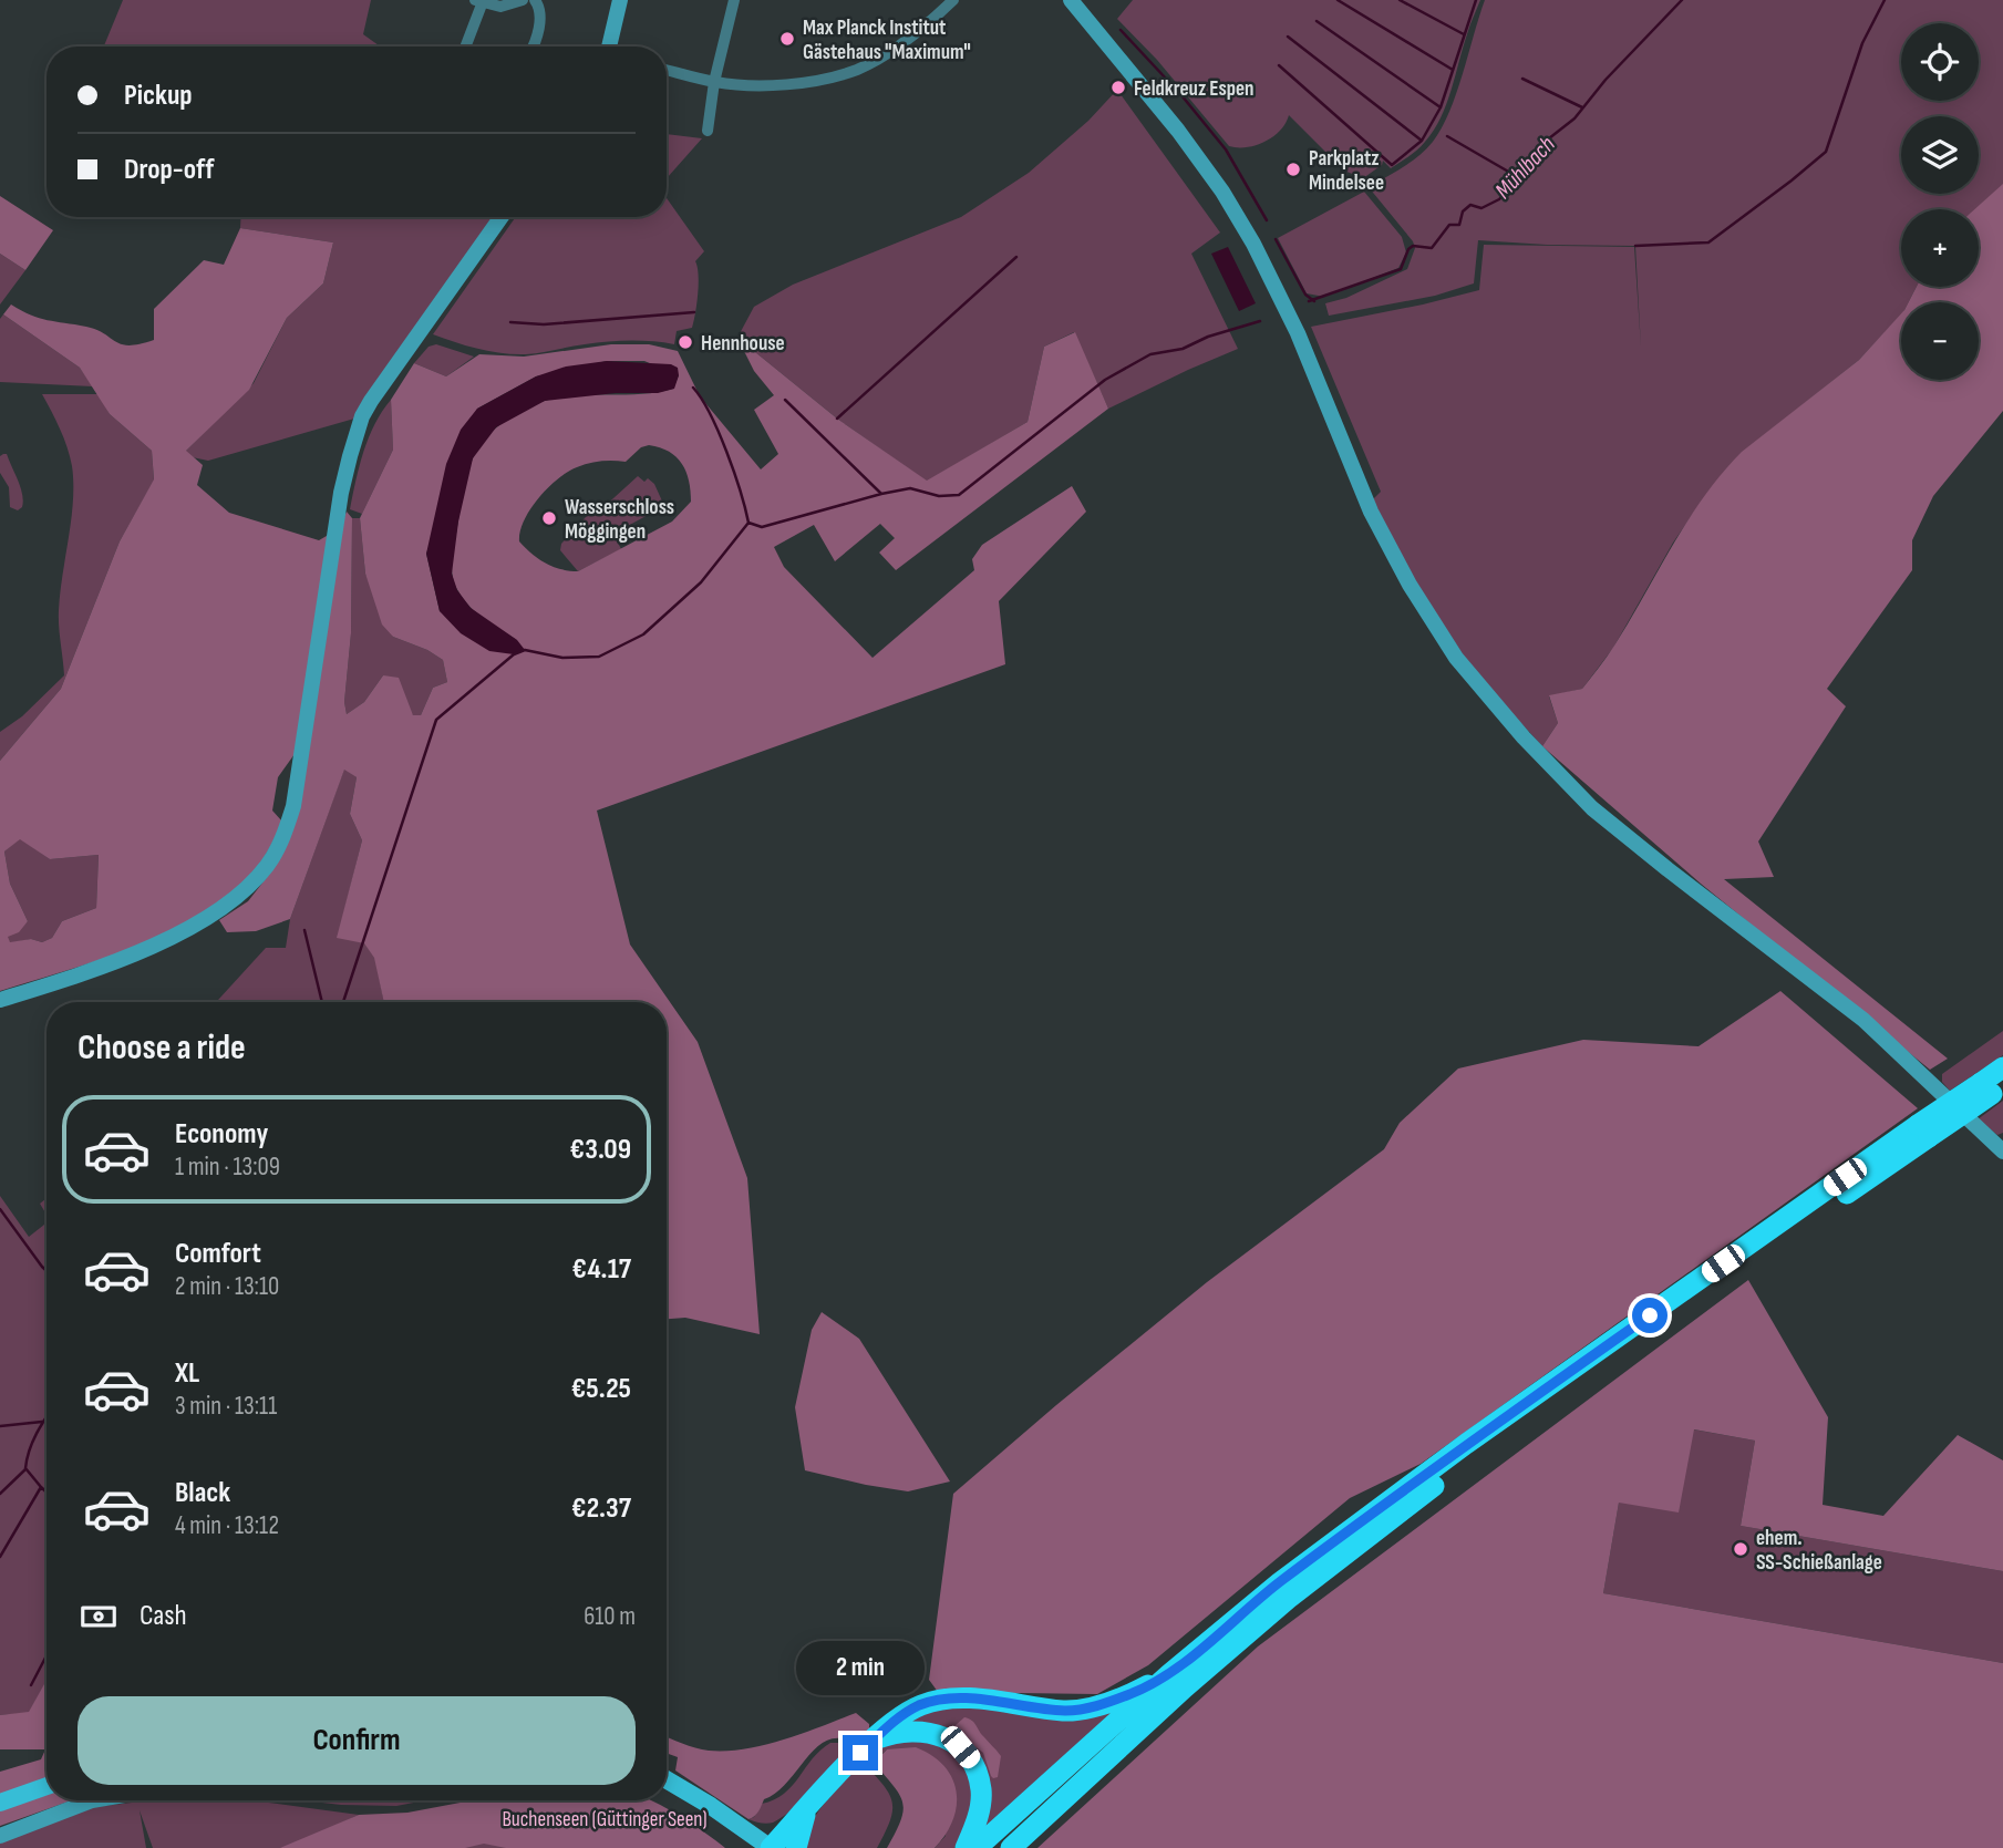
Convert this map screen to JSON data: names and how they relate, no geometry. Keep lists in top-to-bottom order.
{
  "water": ["Mühlbach"],
  "parks": ["Buchenseen (Güttinger Seen)"],
  "places": [
    "Max Planck Institut Gästehaus \"Maximum\"",
    "Feldkreuz Espen",
    "Parkplatz Mindelsee",
    "Hennhouse",
    "Wasserschloss Möggingen",
    "ehem. SS-Schießanlage"
  ],
  "page": {
    "map_buttons": ["+", "−"],
    "banner": ["Pickup", "Drop-off"],
    "heading": "Choose a ride",
    "list": [
      {
        "name": "Economy",
        "note": "1 min · 13:09",
        "value": "€3.09"
      },
      {
        "name": "Comfort",
        "note": "2 min · 13:10",
        "value": "€4.17"
      },
      {
        "name": "XL",
        "note": "3 min · 13:11",
        "value": "€5.25"
      },
      {
        "name": "Black",
        "note": "4 min · 13:12",
        "value": "€2.37"
      }
    ],
    "pay": ["Cash", "610 m"],
    "bubble": "2 min",
    "buttons": "Confirm"
  }
}
